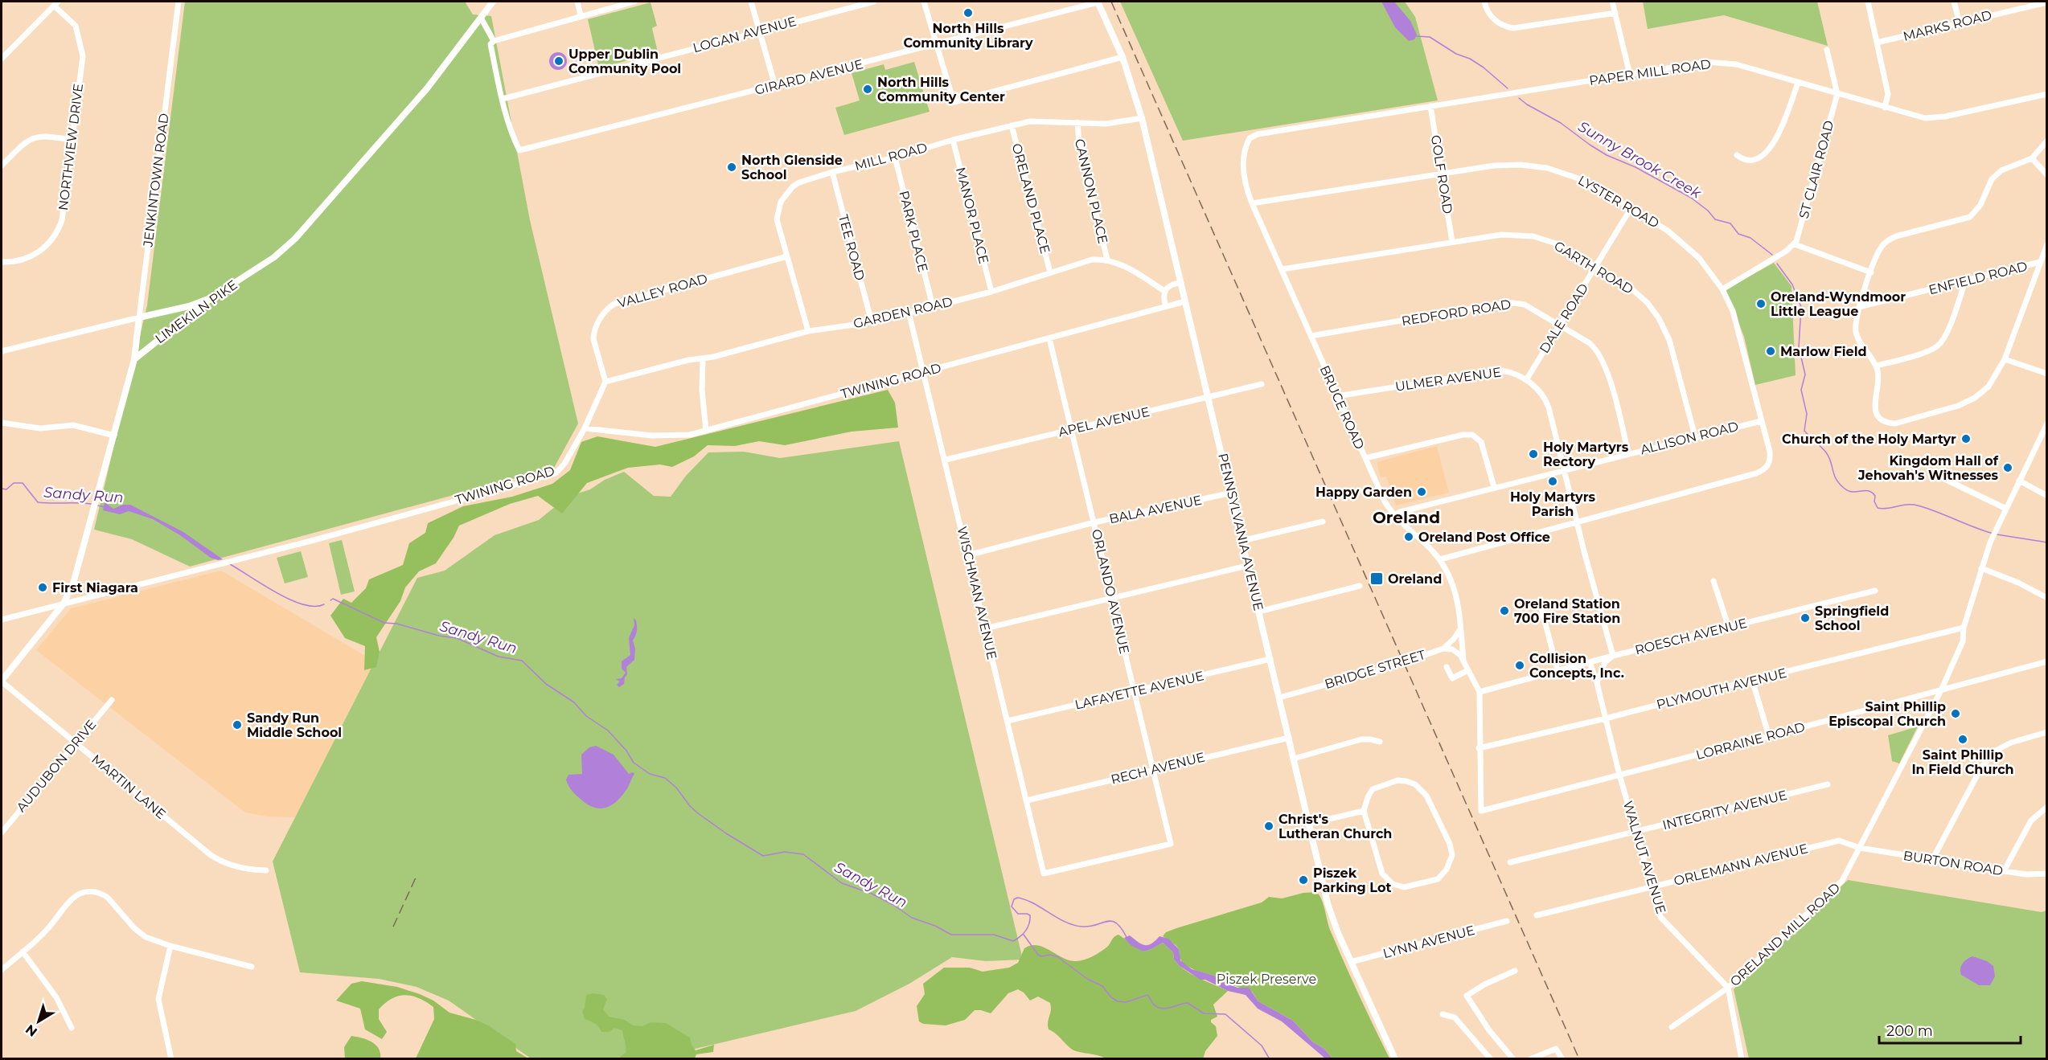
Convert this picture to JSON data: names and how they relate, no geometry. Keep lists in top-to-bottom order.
{
  "streets": {
    "main road": ["JENKINTOWN ROAD", "LIMEKILN PIKE", "PENNSYLVANIA AVENUE"],
    "street": [
      "MARKS ROAD",
      "LOGAN AVENUE",
      "PAPER MILL ROAD",
      "GIRARD AVENUE",
      "NORTHVIEW DRIVE",
      "MILL ROAD",
      "ST CLAIR ROAD",
      "GOLF ROAD",
      "CANNON PLACE",
      "ORELAND PLACE",
      "LYSTER ROAD",
      "MANOR PLACE",
      "PARK PLACE",
      "TEE ROAD",
      "GARTH ROAD",
      "ENFIELD ROAD",
      "VALLEY ROAD",
      "GARDEN ROAD",
      "REDFORD ROAD",
      "DALE ROAD",
      "ULMER AVENUE",
      "TWINING ROAD",
      "BRUCE ROAD",
      "APEL AVENUE",
      "ALLISON ROAD",
      "BALA AVENUE",
      "ORLANDO AVENUE",
      "WISCHMAN AVENUE",
      "ROESCH AVENUE",
      "BRIDGE STREET",
      "PLYMOUTH AVENUE",
      "LAFAYETTE AVENUE",
      "LORRAINE ROAD",
      "AUDUBON DRIVE",
      "RECH AVENUE",
      "MARTIN LANE",
      "INTEGRITY AVENUE",
      "WALNUT AVENUE",
      "BURTON ROAD",
      "ORLEMANN AVENUE",
      "ORELAND MILL ROAD",
      "LYNN AVENUE"
    ]
  },
  "crossings": [
    ["LOGAN AVENUE", "GIRARD AVENUE"],
    ["PAPER MILL ROAD", "ST CLAIR ROAD"],
    ["PAPER MILL ROAD", "GOLF ROAD"],
    ["PAPER MILL ROAD", "BRUCE ROAD"],
    ["GIRARD AVENUE", "PENNSYLVANIA AVENUE"],
    ["MILL ROAD", "CANNON PLACE"],
    ["MILL ROAD", "ORELAND PLACE"],
    ["MILL ROAD", "MANOR PLACE"],
    ["MILL ROAD", "PARK PLACE"],
    ["MILL ROAD", "TEE ROAD"],
    ["MILL ROAD", "VALLEY ROAD"],
    ["MILL ROAD", "GARDEN ROAD"],
    ["MILL ROAD", "PENNSYLVANIA AVENUE"],
    ["GOLF ROAD", "LYSTER ROAD"],
    ["GOLF ROAD", "GARTH ROAD"],
    ["JENKINTOWN ROAD", "LIMEKILN PIKE"],
    ["CANNON PLACE", "GARDEN ROAD"],
    ["ORELAND PLACE", "GARDEN ROAD"],
    ["LYSTER ROAD", "DALE ROAD"],
    ["LYSTER ROAD", "ULMER AVENUE"],
    ["LYSTER ROAD", "BRUCE ROAD"],
    ["LYSTER ROAD", "ALLISON ROAD"],
    ["MANOR PLACE", "GARDEN ROAD"],
    ["PARK PLACE", "GARDEN ROAD"],
    ["TEE ROAD", "GARDEN ROAD"],
    ["GARTH ROAD", "DALE ROAD"],
    ["GARTH ROAD", "BRUCE ROAD"],
    ["GARTH ROAD", "ALLISON ROAD"],
    ["VALLEY ROAD", "GARDEN ROAD"],
    ["GARDEN ROAD", "WISCHMAN AVENUE"],
    ["REDFORD ROAD", "DALE ROAD"],
    ["REDFORD ROAD", "BRUCE ROAD"],
    ["REDFORD ROAD", "ALLISON ROAD"],
    ["DALE ROAD", "ULMER AVENUE"],
    ["ULMER AVENUE", "BRUCE ROAD"],
    ["ULMER AVENUE", "ALLISON ROAD"],
    ["ULMER AVENUE", "ROESCH AVENUE"],
    ["TWINING ROAD", "PENNSYLVANIA AVENUE"],
    ["TWINING ROAD", "ORLANDO AVENUE"],
    ["TWINING ROAD", "WISCHMAN AVENUE"],
    ["BRUCE ROAD", "ALLISON ROAD"],
    ["BRUCE ROAD", "BRIDGE STREET"],
    ["APEL AVENUE", "PENNSYLVANIA AVENUE"],
    ["APEL AVENUE", "ORLANDO AVENUE"],
    ["APEL AVENUE", "WISCHMAN AVENUE"],
    ["BALA AVENUE", "PENNSYLVANIA AVENUE"],
    ["BALA AVENUE", "ORLANDO AVENUE"],
    ["BALA AVENUE", "WISCHMAN AVENUE"],
    ["PENNSYLVANIA AVENUE", "BRIDGE STREET"],
    ["PENNSYLVANIA AVENUE", "LAFAYETTE AVENUE"],
    ["PENNSYLVANIA AVENUE", "RECH AVENUE"],
    ["PENNSYLVANIA AVENUE", "LYNN AVENUE"],
    ["ORLANDO AVENUE", "WISCHMAN AVENUE"],
    ["ORLANDO AVENUE", "LAFAYETTE AVENUE"],
    ["ORLANDO AVENUE", "RECH AVENUE"],
    ["WISCHMAN AVENUE", "LAFAYETTE AVENUE"],
    ["WISCHMAN AVENUE", "RECH AVENUE"],
    ["ROESCH AVENUE", "WALNUT AVENUE"],
    ["PLYMOUTH AVENUE", "LORRAINE ROAD"],
    ["PLYMOUTH AVENUE", "WALNUT AVENUE"],
    ["PLYMOUTH AVENUE", "ORELAND MILL ROAD"],
    ["LORRAINE ROAD", "WALNUT AVENUE"],
    ["LORRAINE ROAD", "ORELAND MILL ROAD"],
    ["AUDUBON DRIVE", "MARTIN LANE"],
    ["INTEGRITY AVENUE", "WALNUT AVENUE"],
    ["WALNUT AVENUE", "ORLEMANN AVENUE"],
    ["WALNUT AVENUE", "ORELAND MILL ROAD"],
    ["BURTON ROAD", "ORLEMANN AVENUE"],
    ["BURTON ROAD", "ORELAND MILL ROAD"],
    ["ORLEMANN AVENUE", "ORELAND MILL ROAD"]
  ],
  "districts": ["Oreland"],
  "water": ["Sunny Brook Creek", "Sandy Run"],
  "parks": ["Piszek Preserve"],
  "places": {
    "other": [
      "North Hills Community Library",
      "Upper Dublin Community Pool",
      "North Hills Community Center",
      "North Glenside School",
      "Oreland-Wyndmoor Little League",
      "Marlow Field",
      "Church of the Holy Martyr",
      "Holy Martyrs Rectory",
      "Kingdom Hall of Jehovah's Witnesses",
      "Holy Martyrs Parish",
      "Happy Garden",
      "Oreland Post Office",
      "First Niagara",
      "Oreland Station 700 Fire Station",
      "Springfield School",
      "Collision Concepts, Inc.",
      "Saint Phillip Episcopal Church",
      "Sandy Run Middle School",
      "Saint Phillip In Field Church",
      "Christ's Lutheran Church",
      "Piszek Parking Lot"
    ],
    "transit": ["Oreland"]
  },
  "scale_bar": "200 m",
  "north": "bottom left"
}
